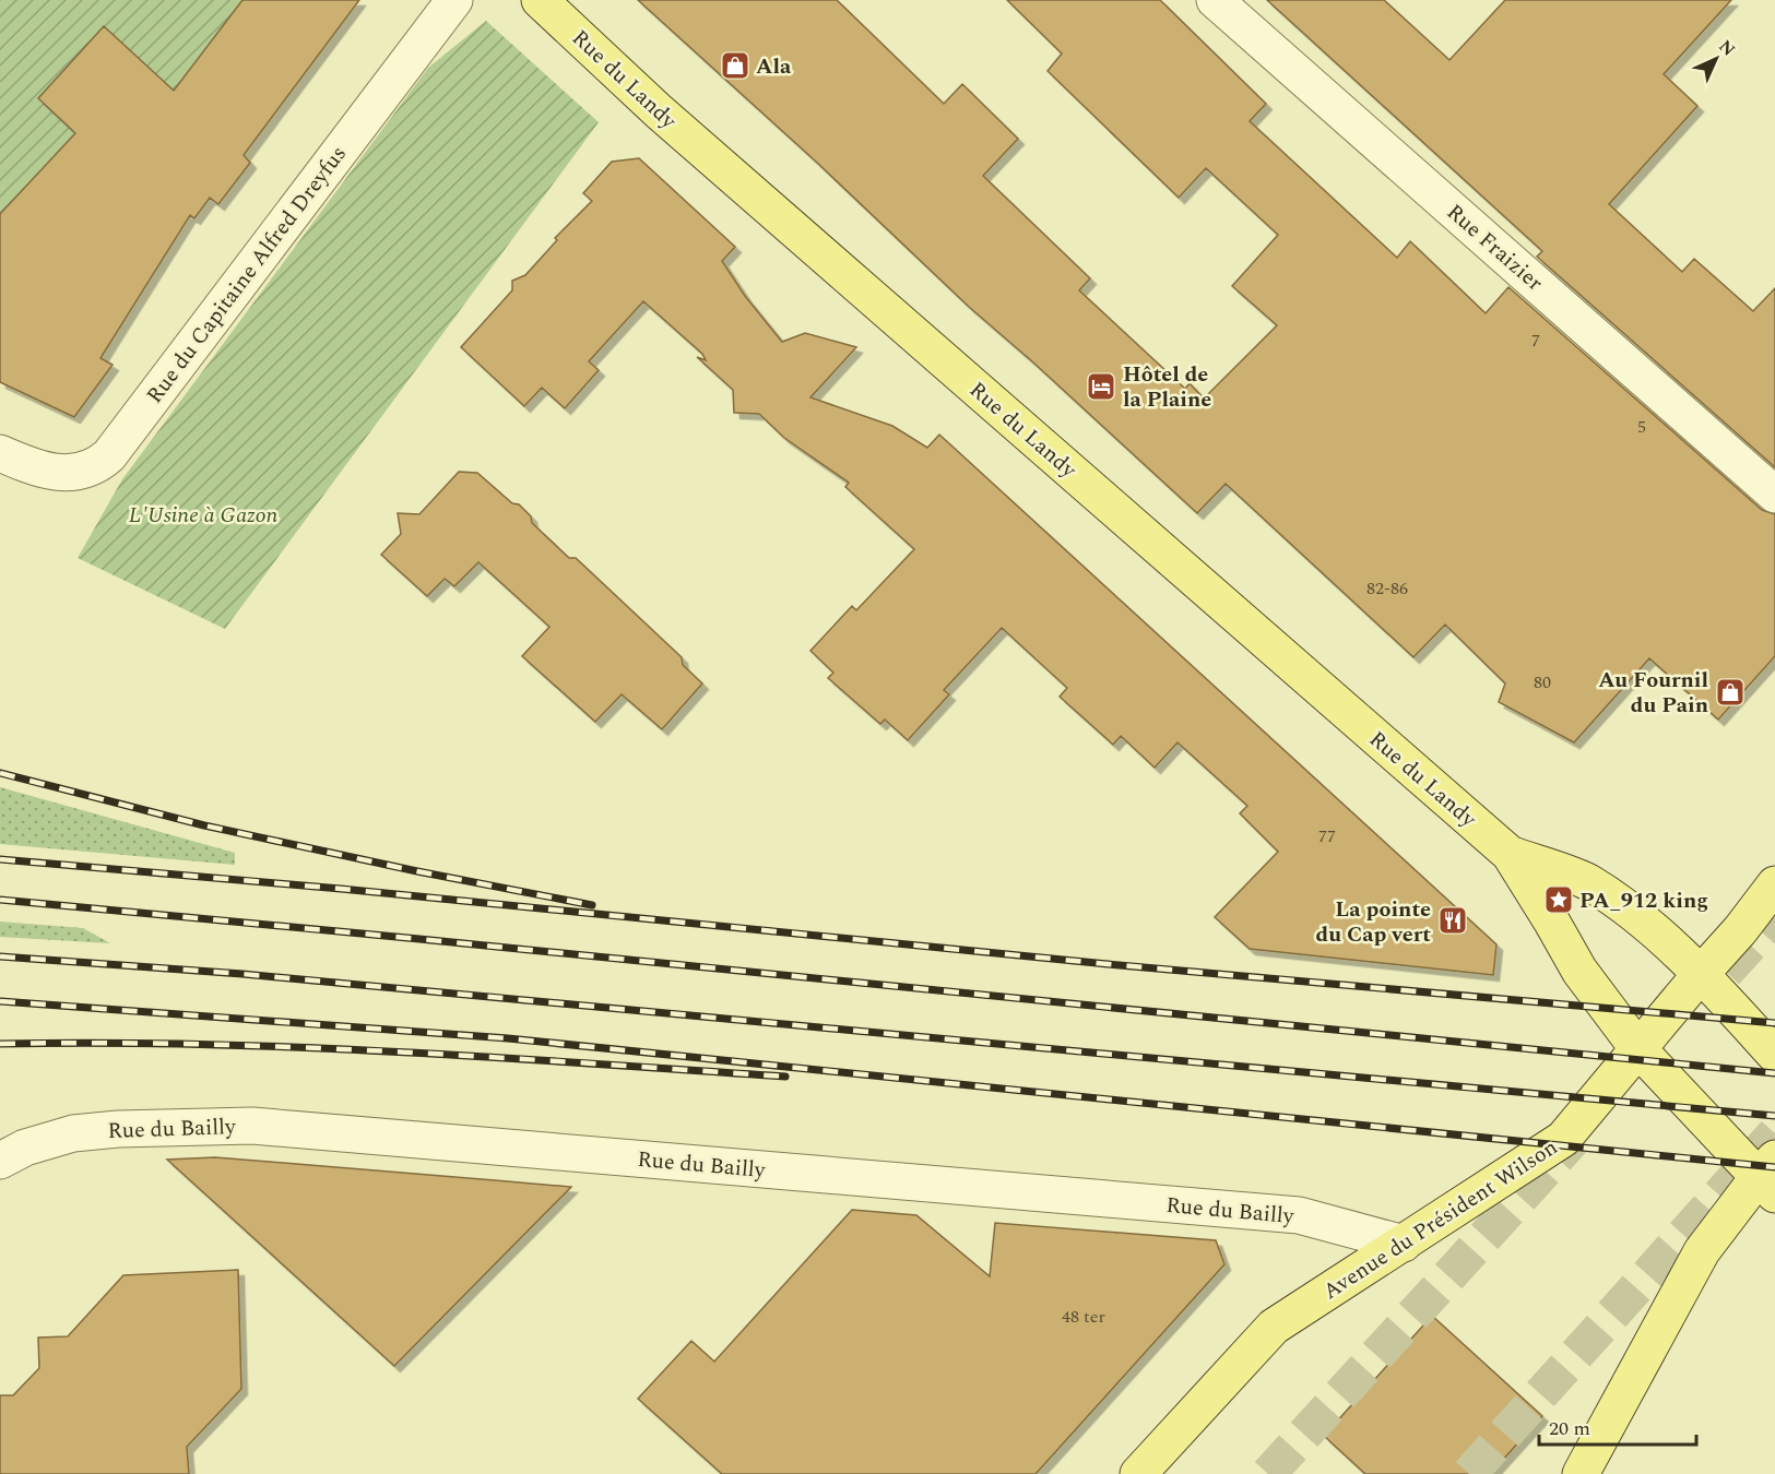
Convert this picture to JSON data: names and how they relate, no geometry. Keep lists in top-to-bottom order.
{
  "streets": {
    "main road": ["Rue du Landy", "Avenue du Président Wilson"],
    "street": ["Rue Fraizier", "Rue du Capitaine Alfred Dreyfus", "Rue du Bailly"]
  },
  "crossings": [
    ["Rue du Landy", "Avenue du Président Wilson"],
    ["Rue du Bailly", "Avenue du Président Wilson"]
  ],
  "parks": ["L'Usine à Gazon"],
  "places": {
    "shop": ["Ala", "Au Fournil du Pain"],
    "hotel": ["Hôtel de la Plaine"],
    "place": ["PA_912 king"],
    "restaurant": ["La pointe du Cap vert"]
  },
  "house_numbers": [
    "7",
    "5",
    "82-86",
    "80",
    "77",
    "48 ter"
  ],
  "scale_bar": "20 m",
  "north": "top right"
}
